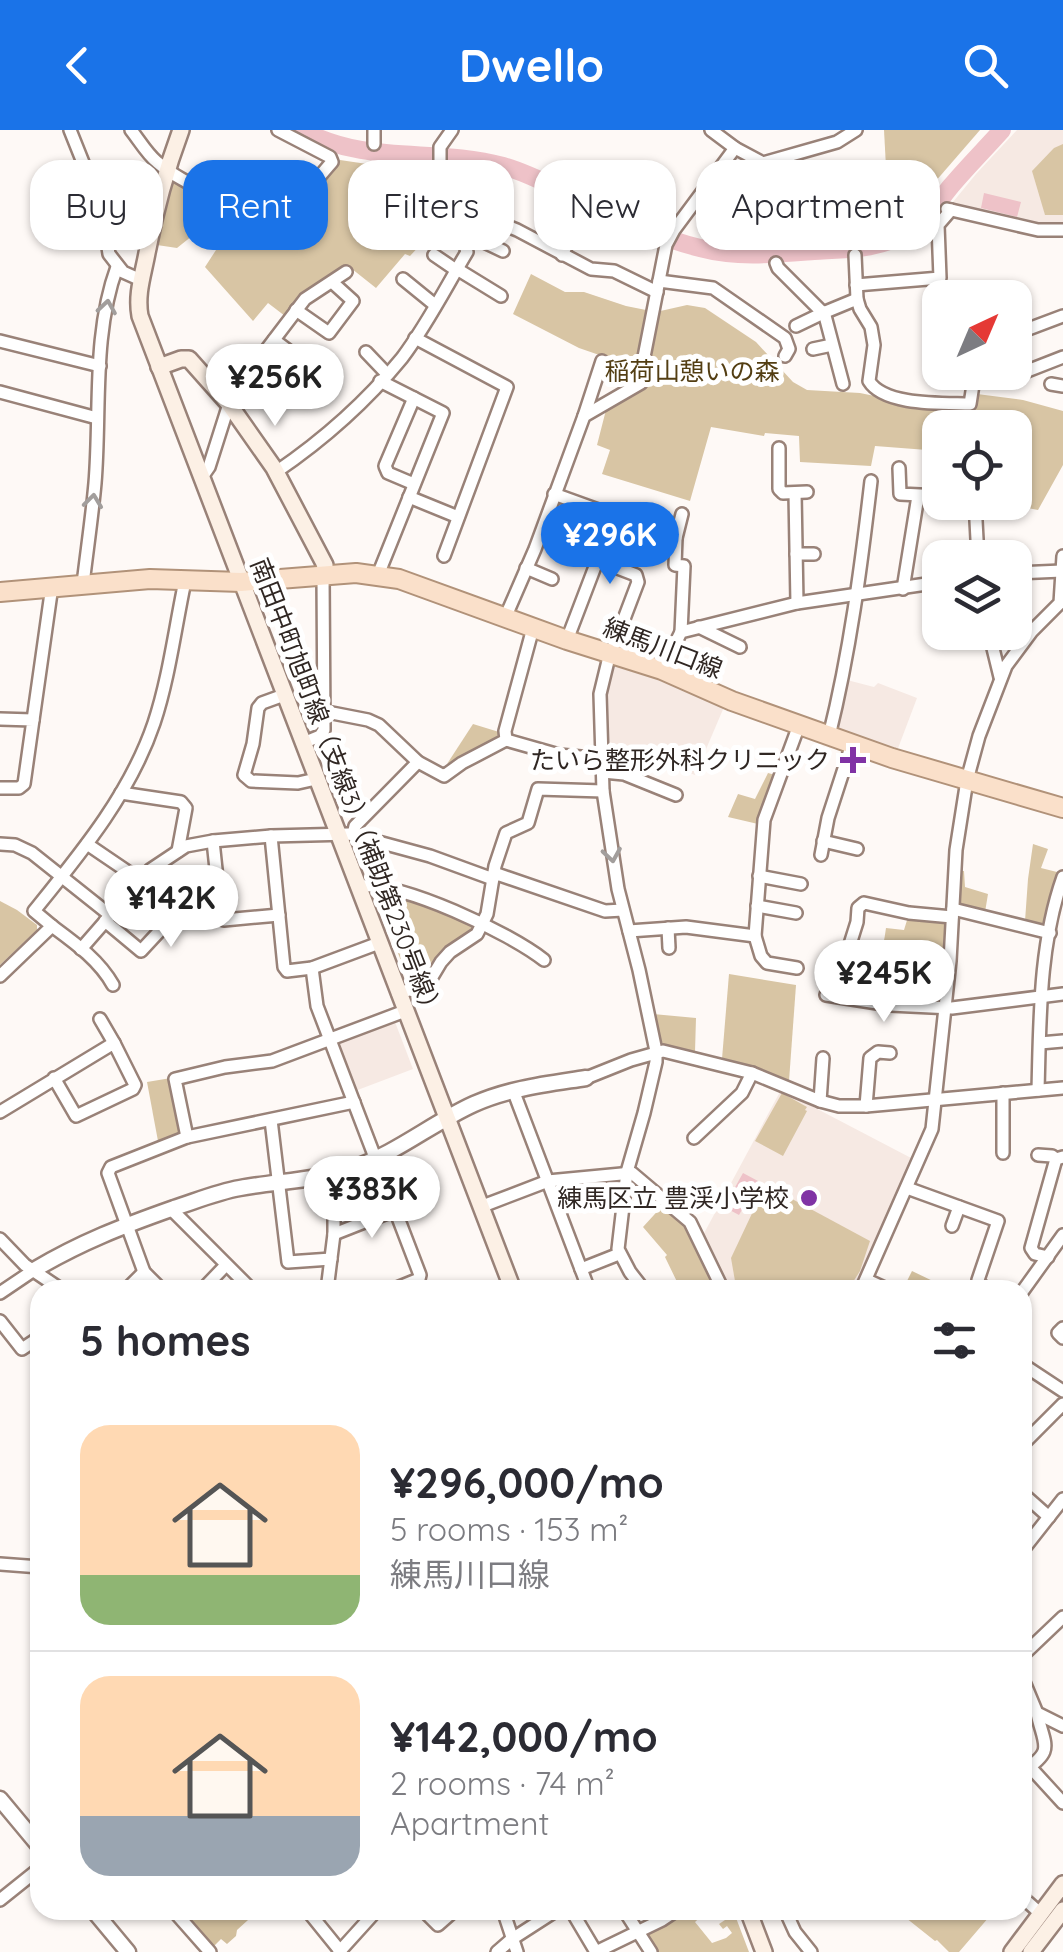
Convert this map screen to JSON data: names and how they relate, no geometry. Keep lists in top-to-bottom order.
{
  "streets": {
    "main road": ["練馬川口線", "南田中町旭町線（支線3）（補助第230号線）"]
  },
  "crossings": [
    ["練馬川口線", "南田中町旭町線（支線3）（補助第230号線）"]
  ],
  "parks": ["稲荷山憩いの森"],
  "places": {
    "health": ["たいら整形外科クリニック"],
    "other": ["練馬区立 豊渓小学校"]
  },
  "north": "top right",
  "page": {
    "header": "Dwello",
    "chip": [
      "Buy",
      "Rent",
      "Filters",
      "New",
      "Apartment"
    ],
    "price": [
      "¥256K",
      "¥296K",
      "¥142K",
      "¥245K",
      "¥383K"
    ],
    "heading": "5 homes",
    "list": [
      {
        "name": "¥296,000/mo",
        "note": "5 rooms · 153 m² · 練馬川口線"
      },
      {
        "name": "¥142,000/mo",
        "note": "2 rooms · 74 m² · Apartment"
      }
    ]
  }
}
